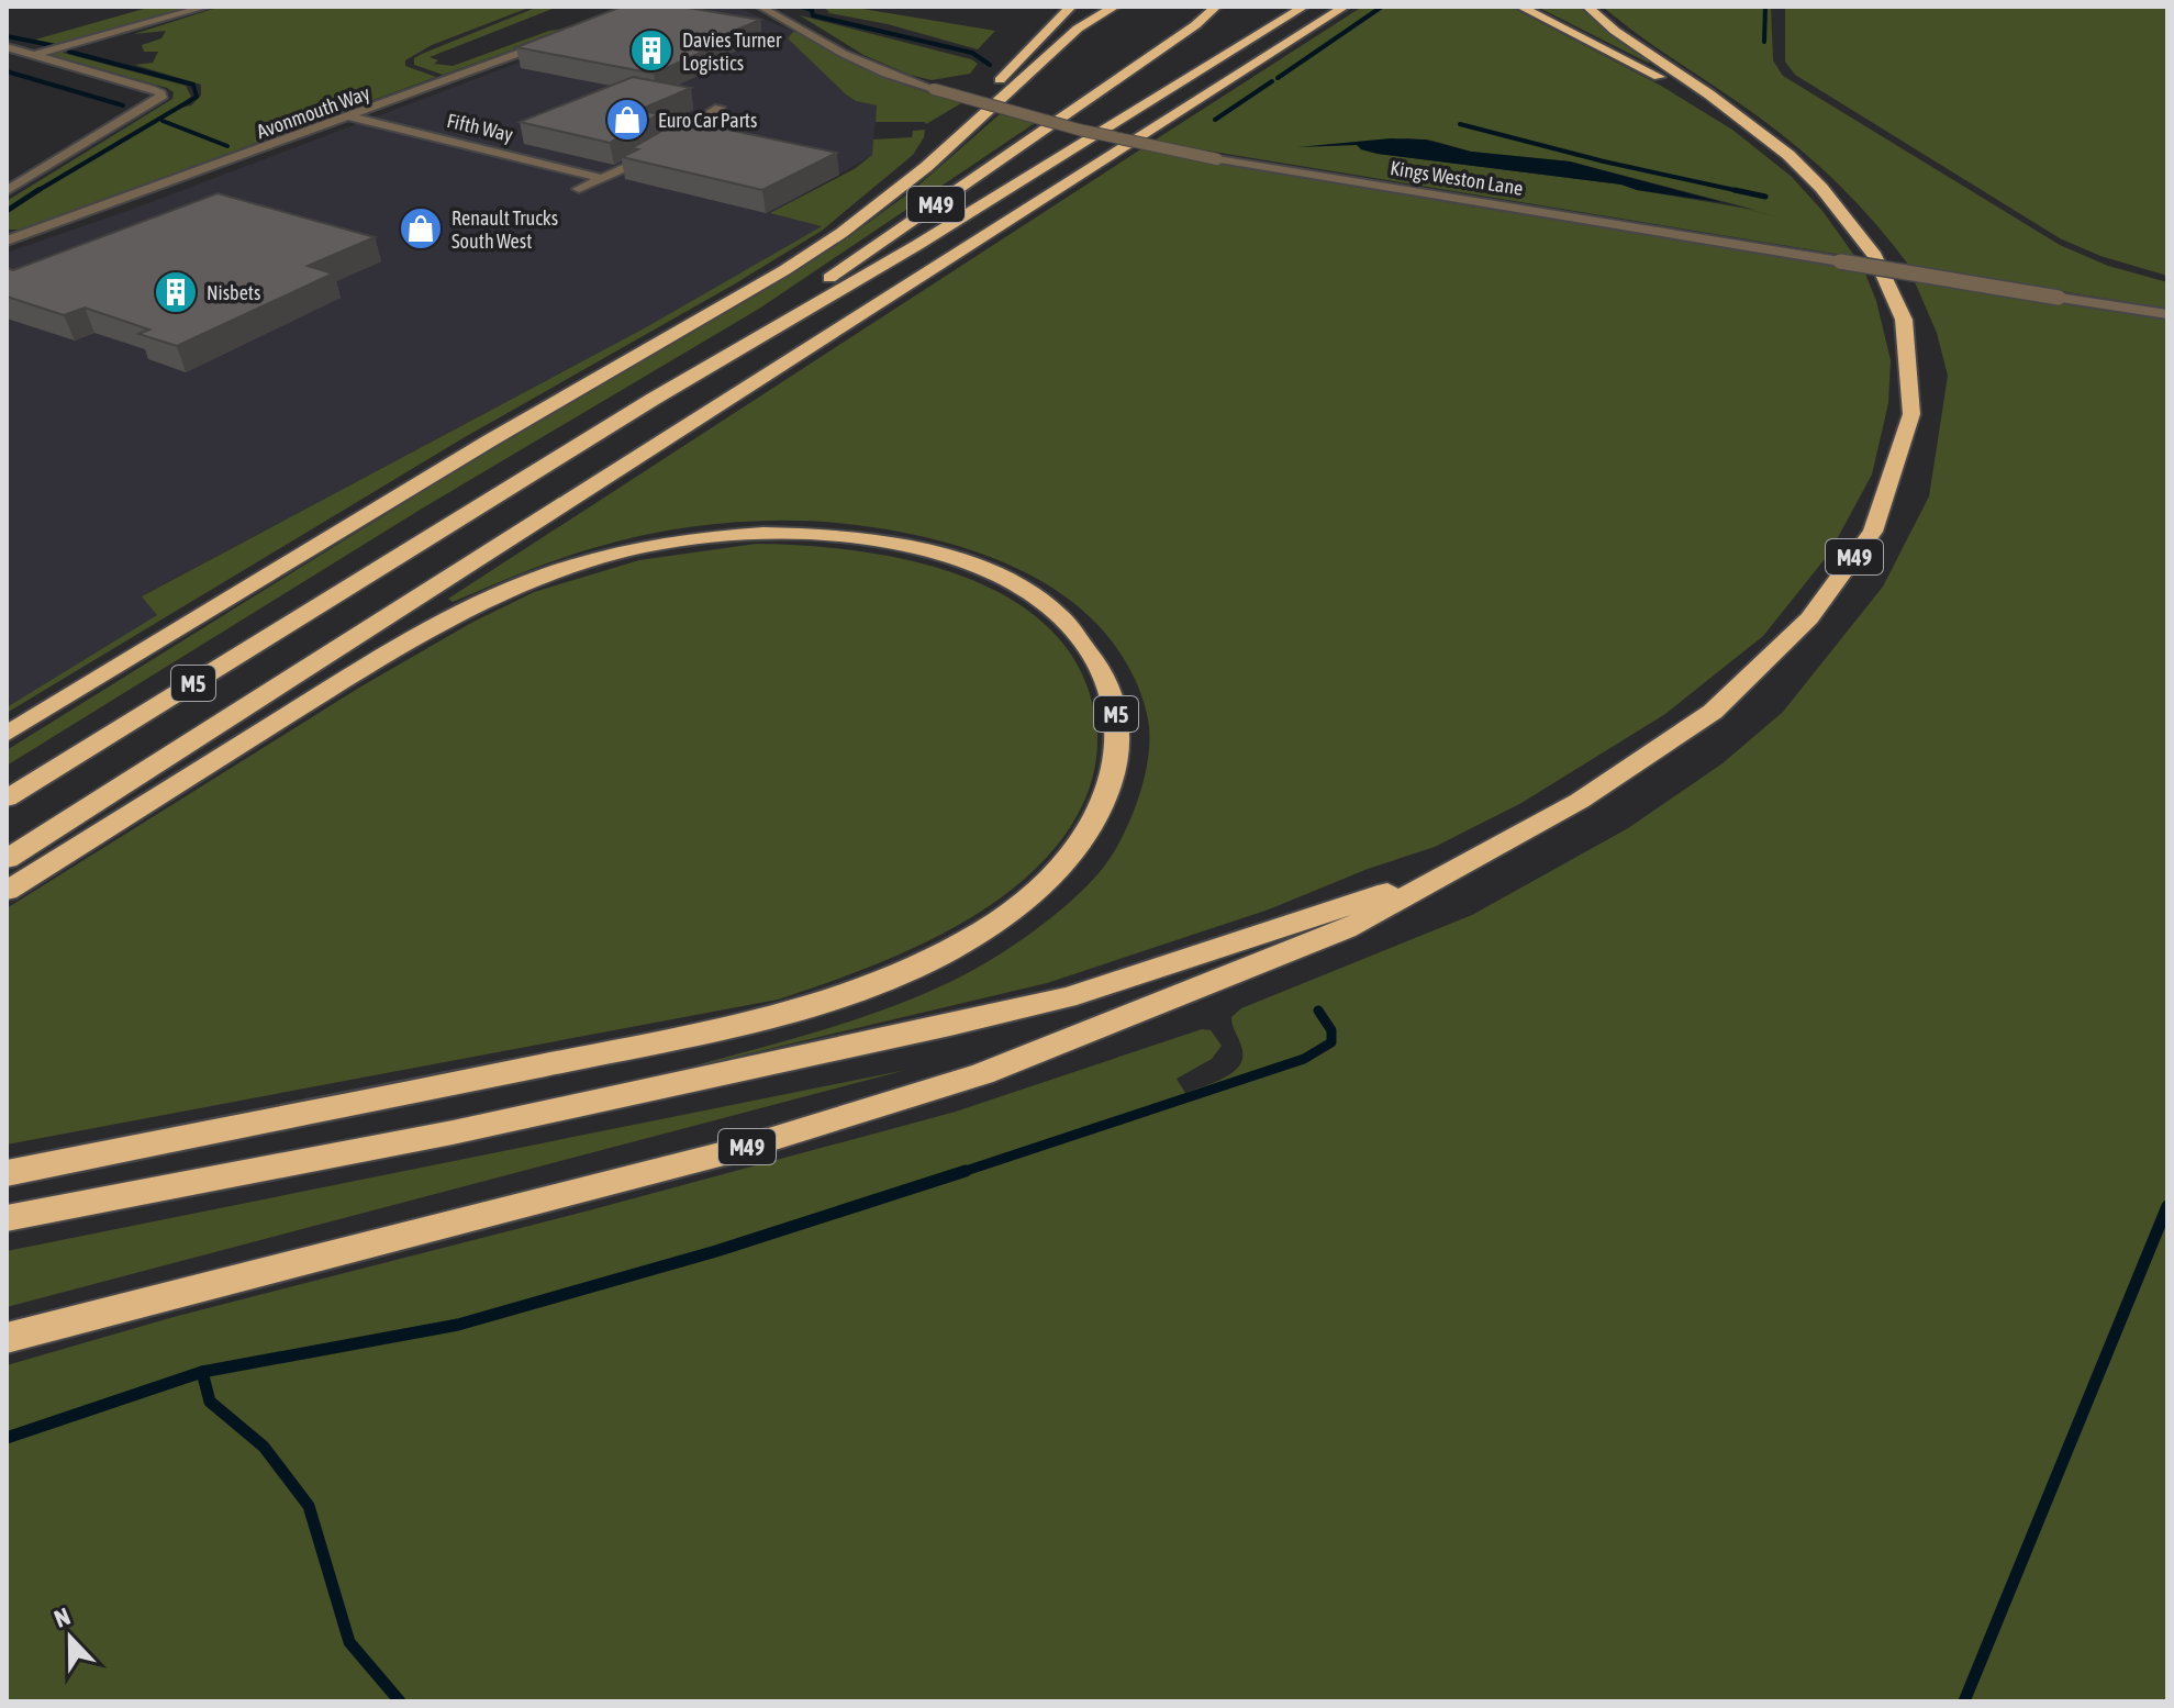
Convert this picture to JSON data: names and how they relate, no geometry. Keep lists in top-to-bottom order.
{
  "streets": {
    "highway": ["M49", "M5"],
    "street": ["Avonmouth Way", "Fifth Way", "Kings Weston Lane"]
  },
  "crossings": [
    ["Avonmouth Way", "Fifth Way"],
    ["M49", "M5"]
  ],
  "places": {
    "building": ["Davies Turner Logistics", "Nisbets"],
    "shop": ["Euro Car Parts", "Renault Trucks South West"]
  },
  "north": "top"
}
